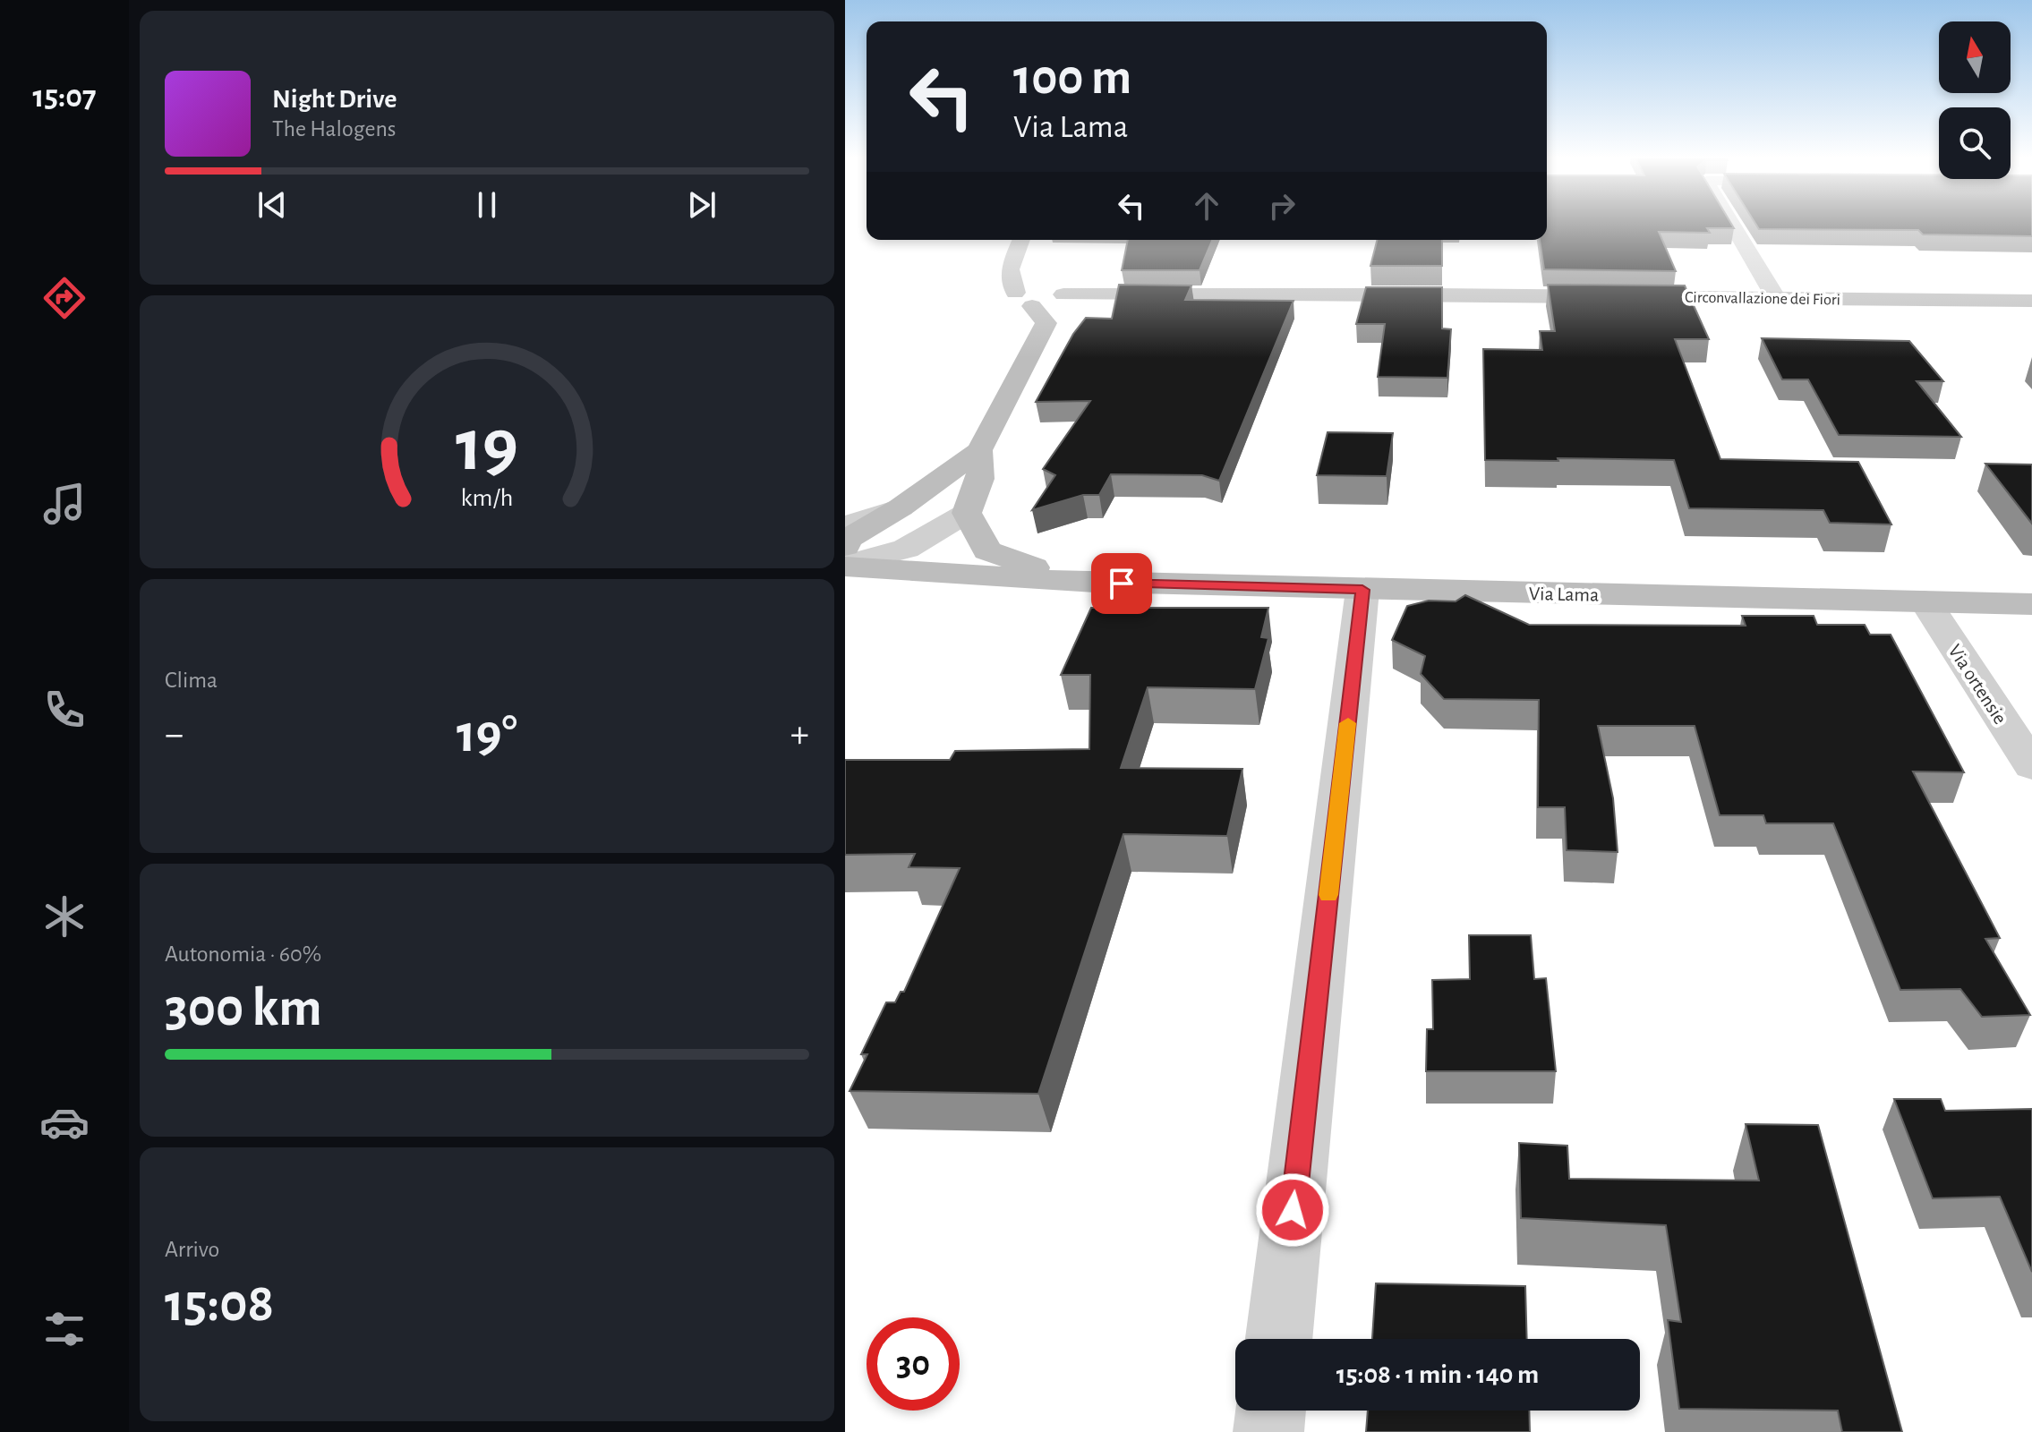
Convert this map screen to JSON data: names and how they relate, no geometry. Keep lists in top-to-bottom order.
{
  "streets": {
    "street": ["Circonvallazione dei Fiori", "Via Lama", "Via ortensie"]
  },
  "crossings": [
    ["Via Lama", "Via ortensie"]
  ],
  "north": "top",
  "page": {
    "tabs": "15:07",
    "turn": ["100 m", "Via Lama"],
    "song": ["Night Drive", "The Halogens"],
    "tile": [
      "Clima",
      ["Autonomia · 60%", "300 km"],
      ["Arrivo", "15:08"]
    ],
    "heat": ["−", "19°", "+"],
    "limit": "30",
    "trip": "15:08 · 1 min · 140 m",
    "gauge": ["19", "km/h"]
  }
}
